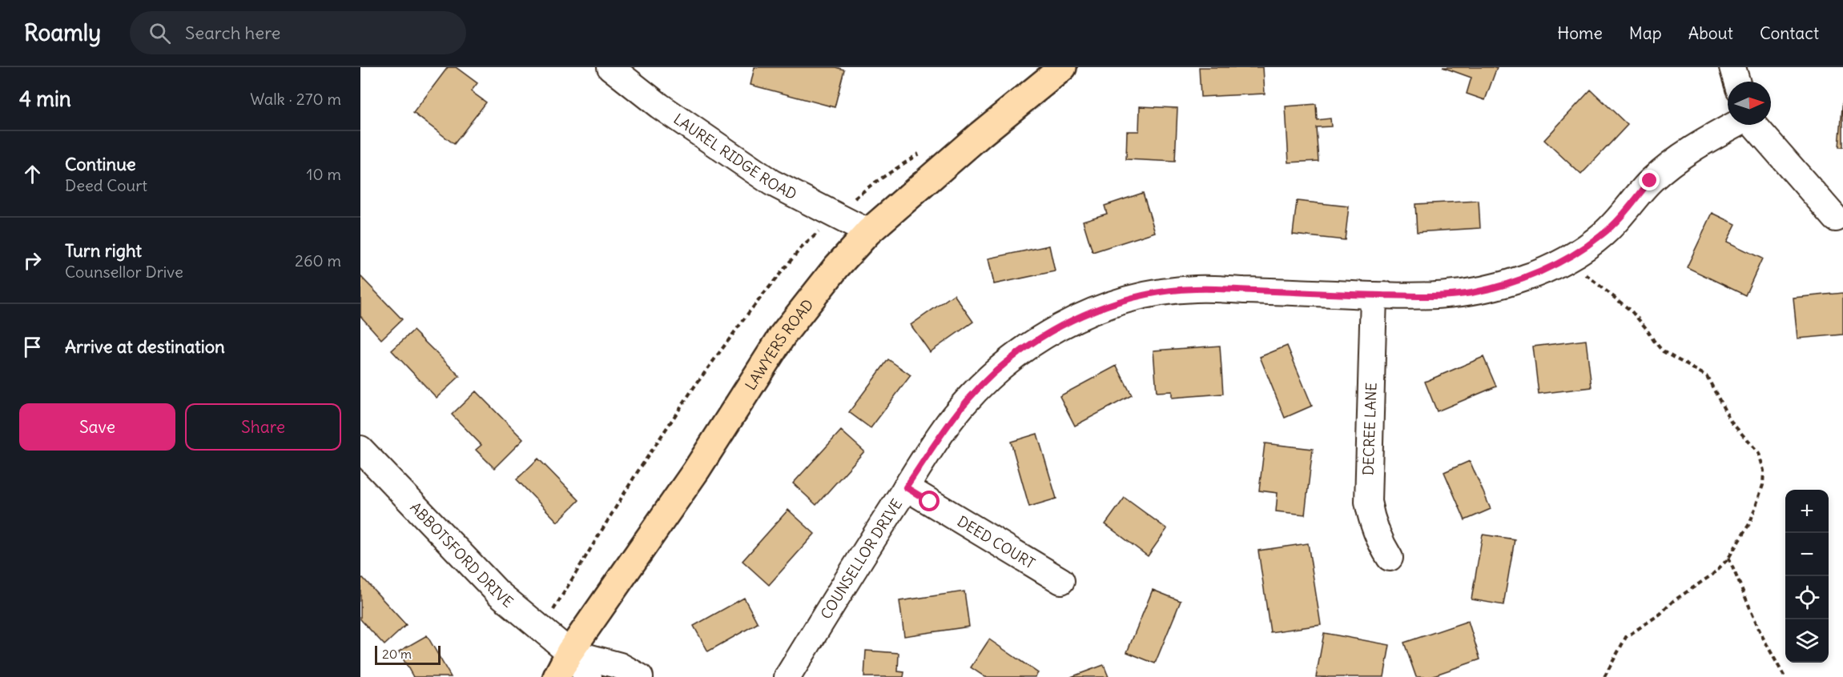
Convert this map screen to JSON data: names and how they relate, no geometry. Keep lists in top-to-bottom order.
{
  "streets": {
    "main road": ["LAWYERS ROAD"],
    "street": [
      "LAUREL RIDGE ROAD",
      "DECREE LANE",
      "DEED COURT",
      "ABBOTSFORD DRIVE",
      "COUNSELLOR DRIVE"
    ]
  },
  "crossings": [
    ["LAUREL RIDGE ROAD", "LAWYERS ROAD"],
    ["LAWYERS ROAD", "ABBOTSFORD DRIVE"],
    ["DECREE LANE", "COUNSELLOR DRIVE"],
    ["DEED COURT", "COUNSELLOR DRIVE"]
  ],
  "scale_bar": "20 m",
  "north": "right",
  "page": {
    "header": "Roamly",
    "search": "Search here",
    "nav": [
      "Home",
      "Map",
      "About",
      "Contact"
    ],
    "heading": ["4 min", "Walk · 270 m"],
    "list": [
      ["Continue", "Deed Court", "10 m"],
      ["Turn right", "Counsellor Drive", "260 m"],
      "Arrive at destination"
    ],
    "buttons": ["Save", "Share"],
    "map_buttons": ["+", "−"],
    "scale": "20 m"
  }
}
